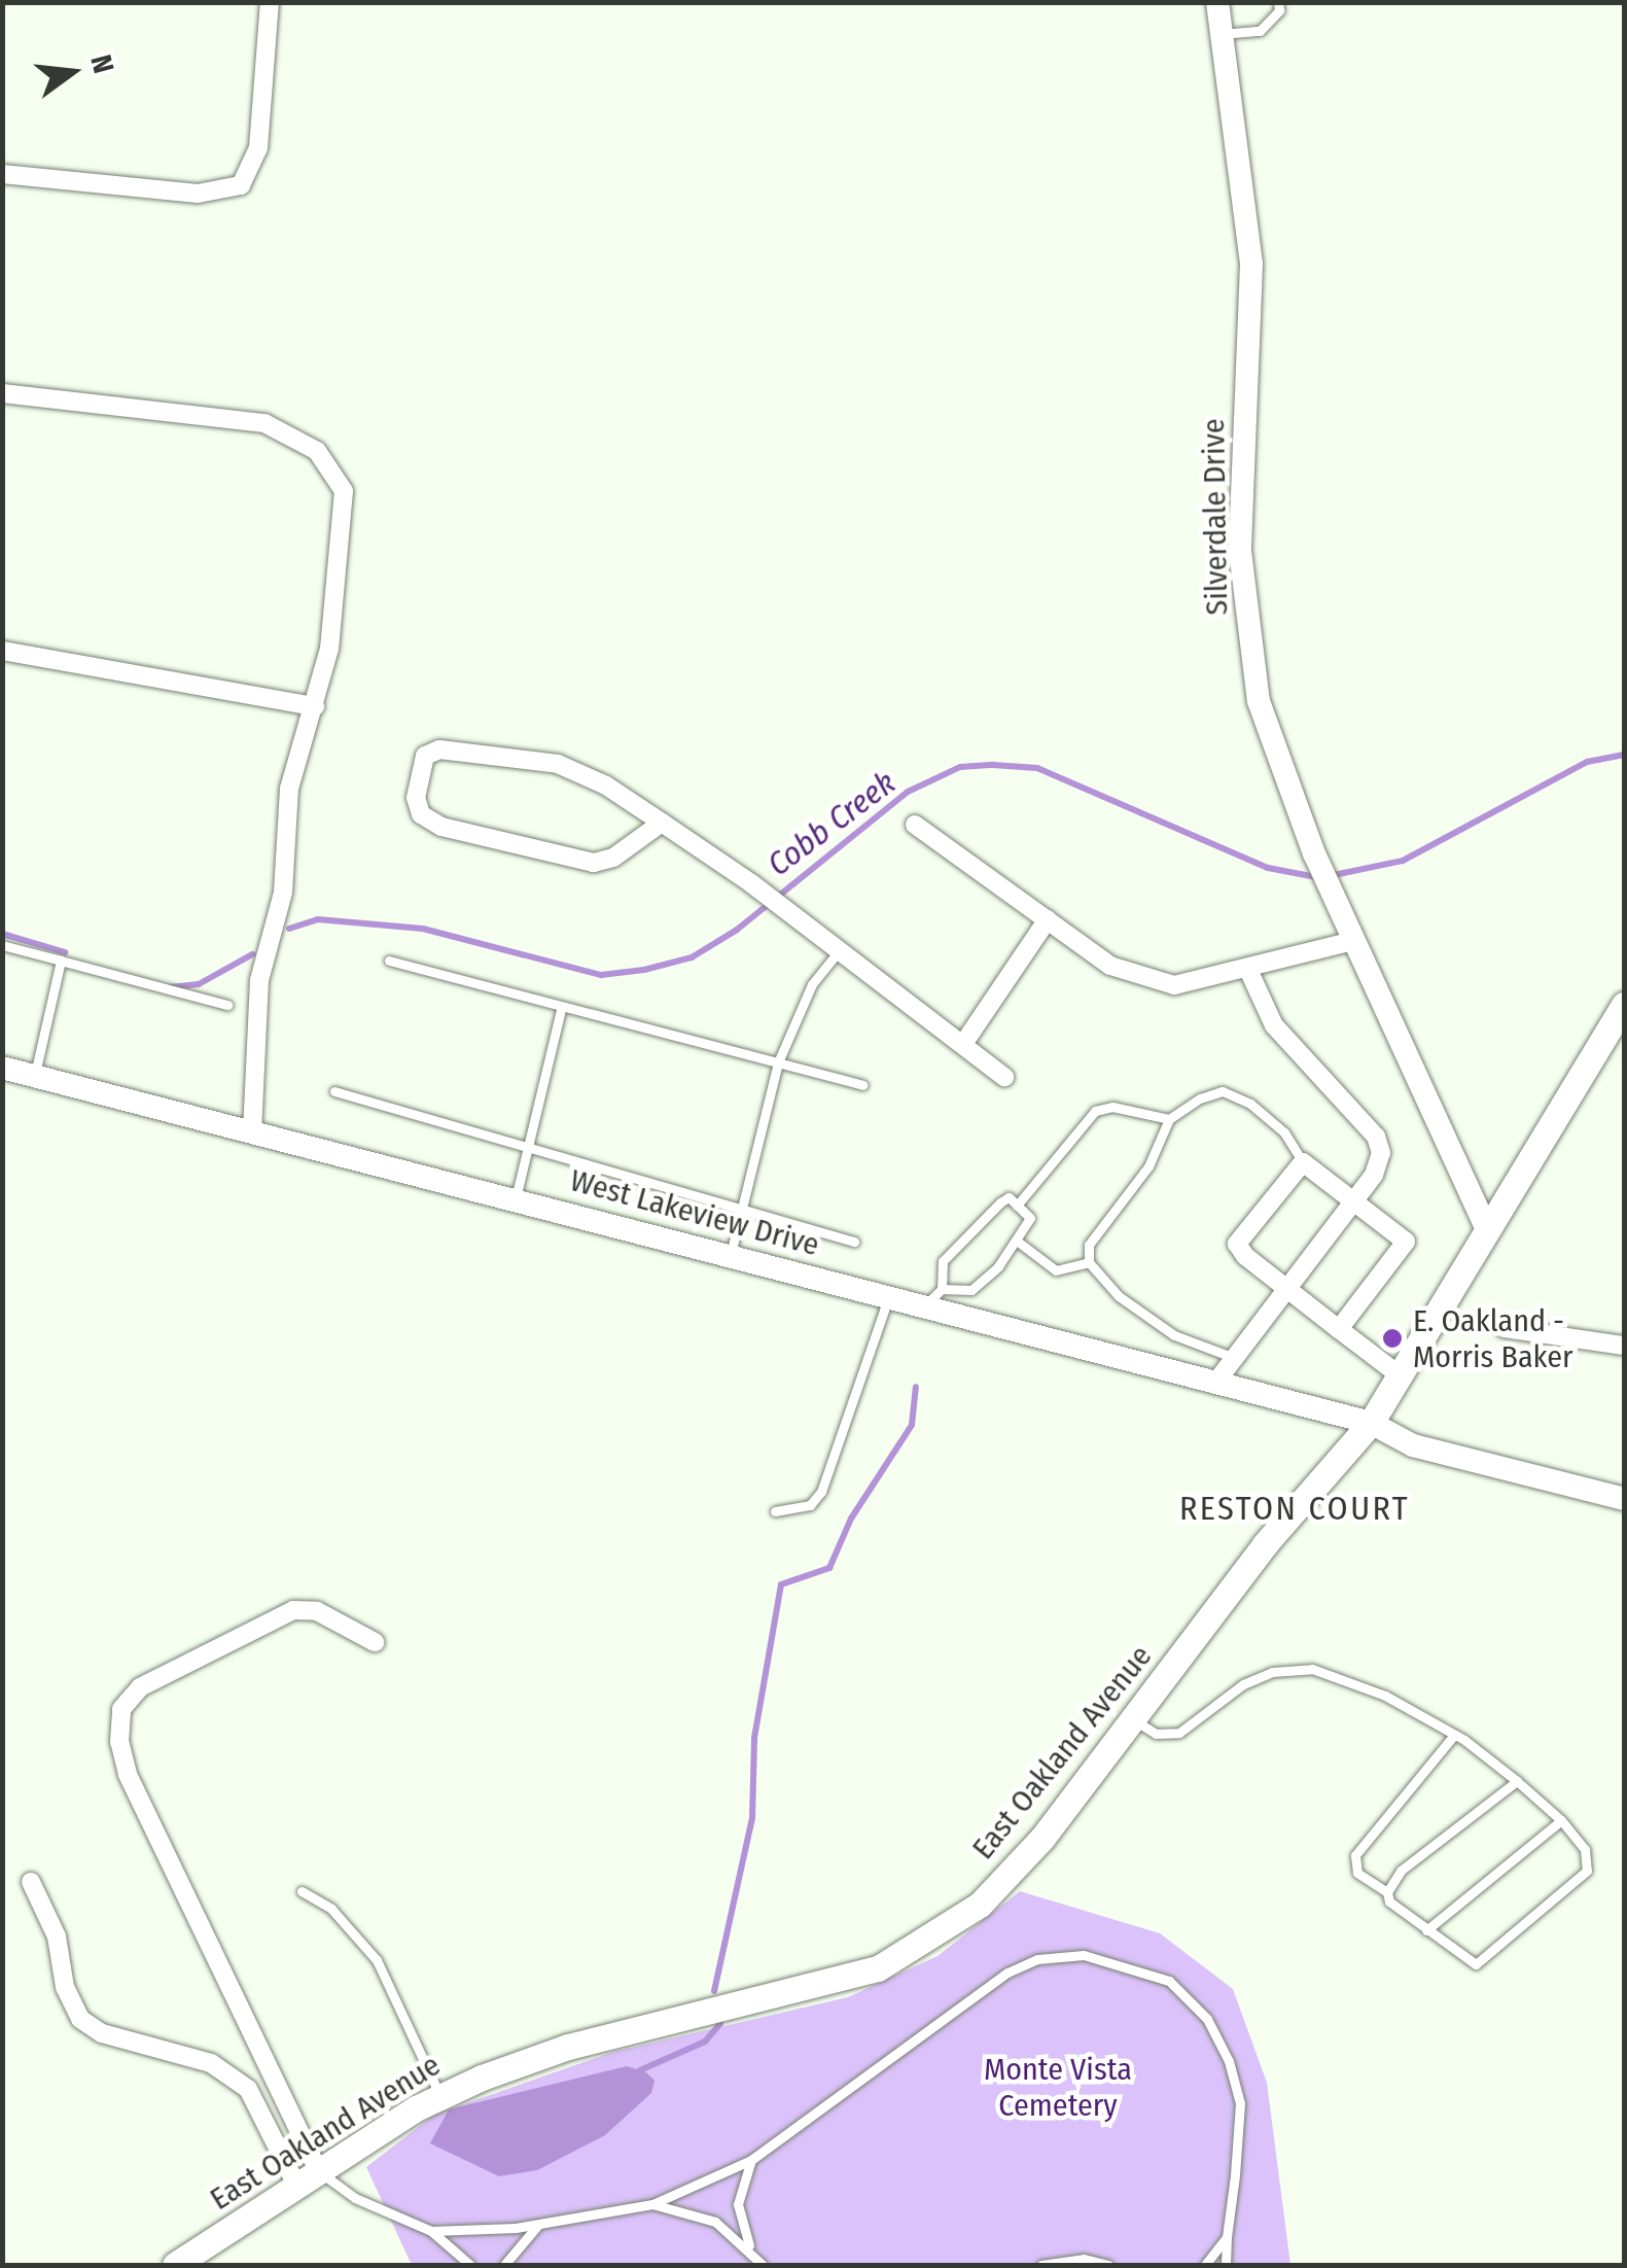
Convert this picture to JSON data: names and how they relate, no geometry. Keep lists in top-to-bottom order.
{
  "streets": {
    "main road": ["East Oakland Avenue"],
    "street": ["Silverdale Drive", "West Lakeview Drive"]
  },
  "crossings": [
    ["Silverdale Drive", "East Oakland Avenue"],
    ["West Lakeview Drive", "East Oakland Avenue"]
  ],
  "districts": ["RESTON COURT"],
  "water": ["Cobb Creek"],
  "parks": ["Monte Vista Cemetery"],
  "places": ["E. Oakland - Morris Baker"],
  "north": "right"
}
